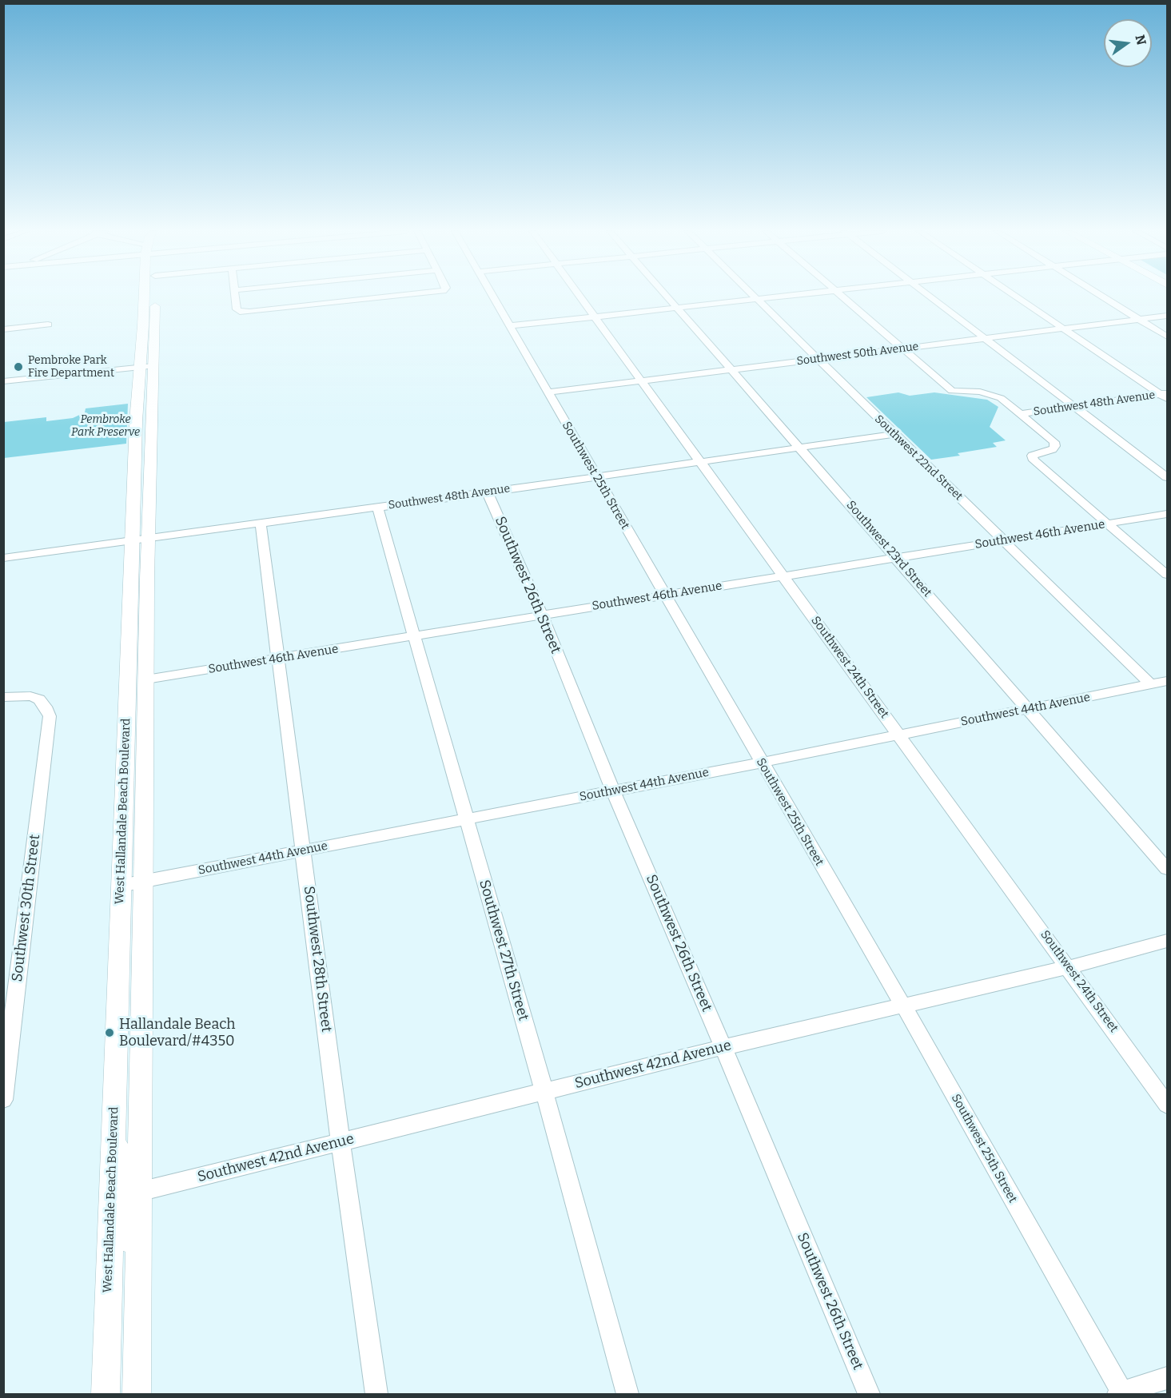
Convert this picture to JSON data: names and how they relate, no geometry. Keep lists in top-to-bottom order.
{
  "streets": {
    "main road": ["West Hallandale Beach Boulevard"],
    "street": [
      "Southwest 50th Avenue",
      "Southwest 48th Avenue",
      "Southwest 22nd Street",
      "Southwest 25th Street",
      "Southwest 46th Avenue",
      "Southwest 23rd Street",
      "Southwest 26th Street",
      "Southwest 24th Street",
      "Southwest 44th Avenue",
      "Southwest 30th Street",
      "Southwest 27th Street",
      "Southwest 28th Street",
      "Southwest 42nd Avenue"
    ]
  },
  "crossings": [
    ["Southwest 50th Avenue", "Southwest 22nd Street"],
    ["Southwest 50th Avenue", "Southwest 25th Street"],
    ["Southwest 50th Avenue", "Southwest 23rd Street"],
    ["Southwest 50th Avenue", "Southwest 24th Street"],
    ["Southwest 48th Avenue", "Southwest 22nd Street"],
    ["Southwest 48th Avenue", "Southwest 25th Street"],
    ["Southwest 48th Avenue", "Southwest 23rd Street"],
    ["Southwest 48th Avenue", "Southwest 26th Street"],
    ["Southwest 48th Avenue", "Southwest 24th Street"],
    ["Southwest 48th Avenue", "West Hallandale Beach Boulevard"],
    ["Southwest 48th Avenue", "Southwest 27th Street"],
    ["Southwest 48th Avenue", "Southwest 28th Street"],
    ["Southwest 22nd Street", "Southwest 46th Avenue"],
    ["Southwest 22nd Street", "Southwest 44th Avenue"],
    ["Southwest 25th Street", "Southwest 46th Avenue"],
    ["Southwest 25th Street", "Southwest 44th Avenue"],
    ["Southwest 25th Street", "Southwest 42nd Avenue"],
    ["Southwest 46th Avenue", "Southwest 23rd Street"],
    ["Southwest 46th Avenue", "Southwest 26th Street"],
    ["Southwest 46th Avenue", "Southwest 24th Street"],
    ["Southwest 46th Avenue", "West Hallandale Beach Boulevard"],
    ["Southwest 46th Avenue", "Southwest 27th Street"],
    ["Southwest 46th Avenue", "Southwest 28th Street"],
    ["Southwest 23rd Street", "Southwest 44th Avenue"],
    ["Southwest 26th Street", "Southwest 44th Avenue"],
    ["Southwest 26th Street", "Southwest 42nd Avenue"],
    ["Southwest 24th Street", "Southwest 44th Avenue"],
    ["Southwest 24th Street", "Southwest 42nd Avenue"],
    ["Southwest 44th Avenue", "West Hallandale Beach Boulevard"],
    ["Southwest 44th Avenue", "Southwest 27th Street"],
    ["Southwest 44th Avenue", "Southwest 28th Street"],
    ["West Hallandale Beach Boulevard", "Southwest 42nd Avenue"],
    ["Southwest 27th Street", "Southwest 42nd Avenue"],
    ["Southwest 28th Street", "Southwest 42nd Avenue"]
  ],
  "parks": ["Pembroke Park Preserve"],
  "places": ["Pembroke Park Fire Department", "Hallandale Beach Boulevard/#4350"],
  "north": "right"
}
